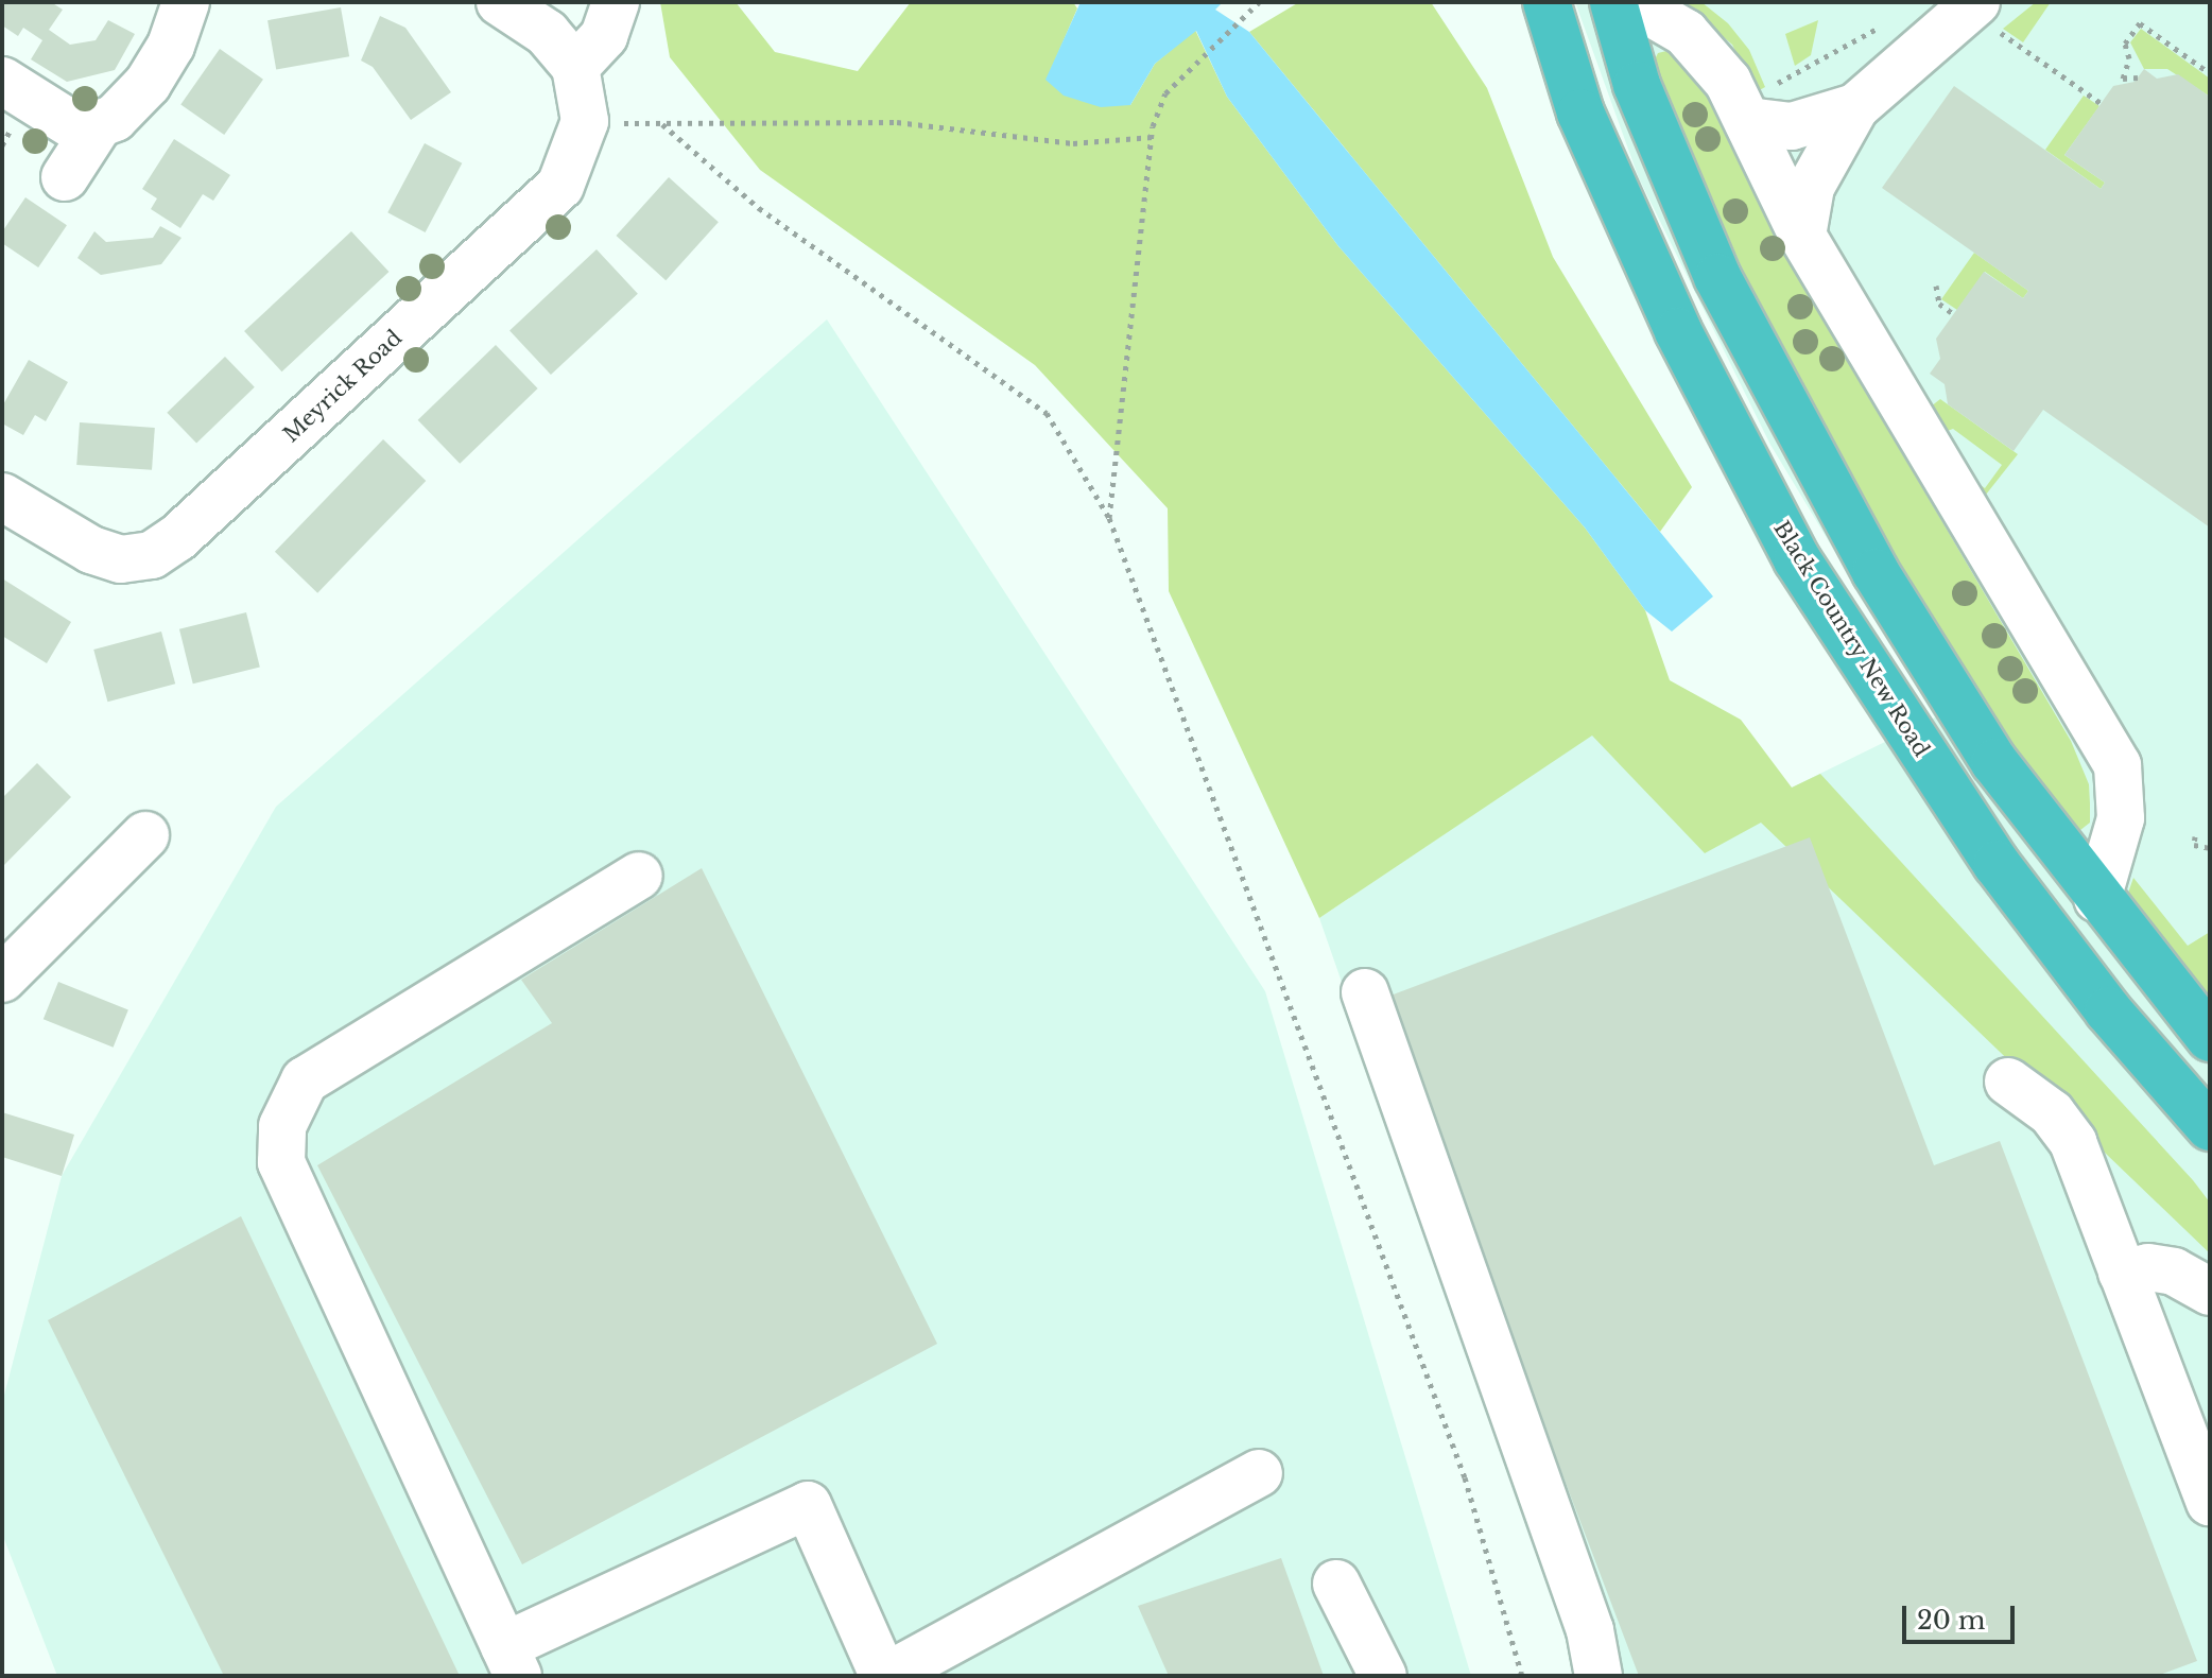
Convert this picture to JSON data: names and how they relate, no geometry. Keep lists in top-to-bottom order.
{
  "streets": {
    "highway": ["Black Country New Road"],
    "street": ["Meyrick Road"]
  },
  "scale_bar": "20 m"
}
